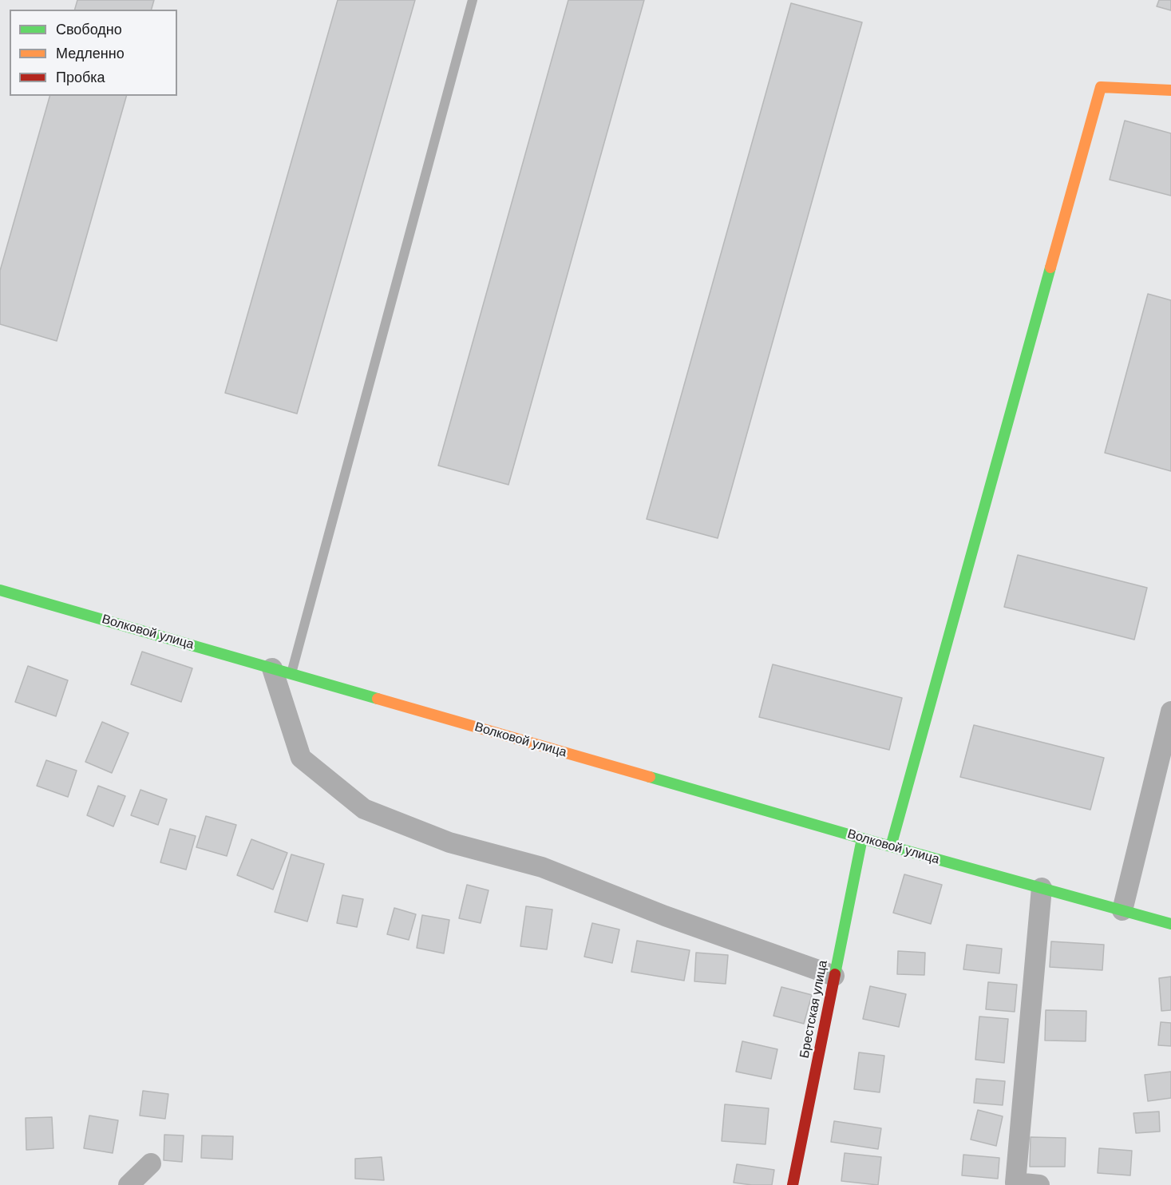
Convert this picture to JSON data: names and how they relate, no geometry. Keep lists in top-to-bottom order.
{
  "streets": {
    "street": ["Волковой улица", "Брестская улица"]
  },
  "crossings": [
    ["Волковой улица", "Брестская улица"]
  ],
  "legend": ["Свободно", "Медленно", "Пробка"]
}
